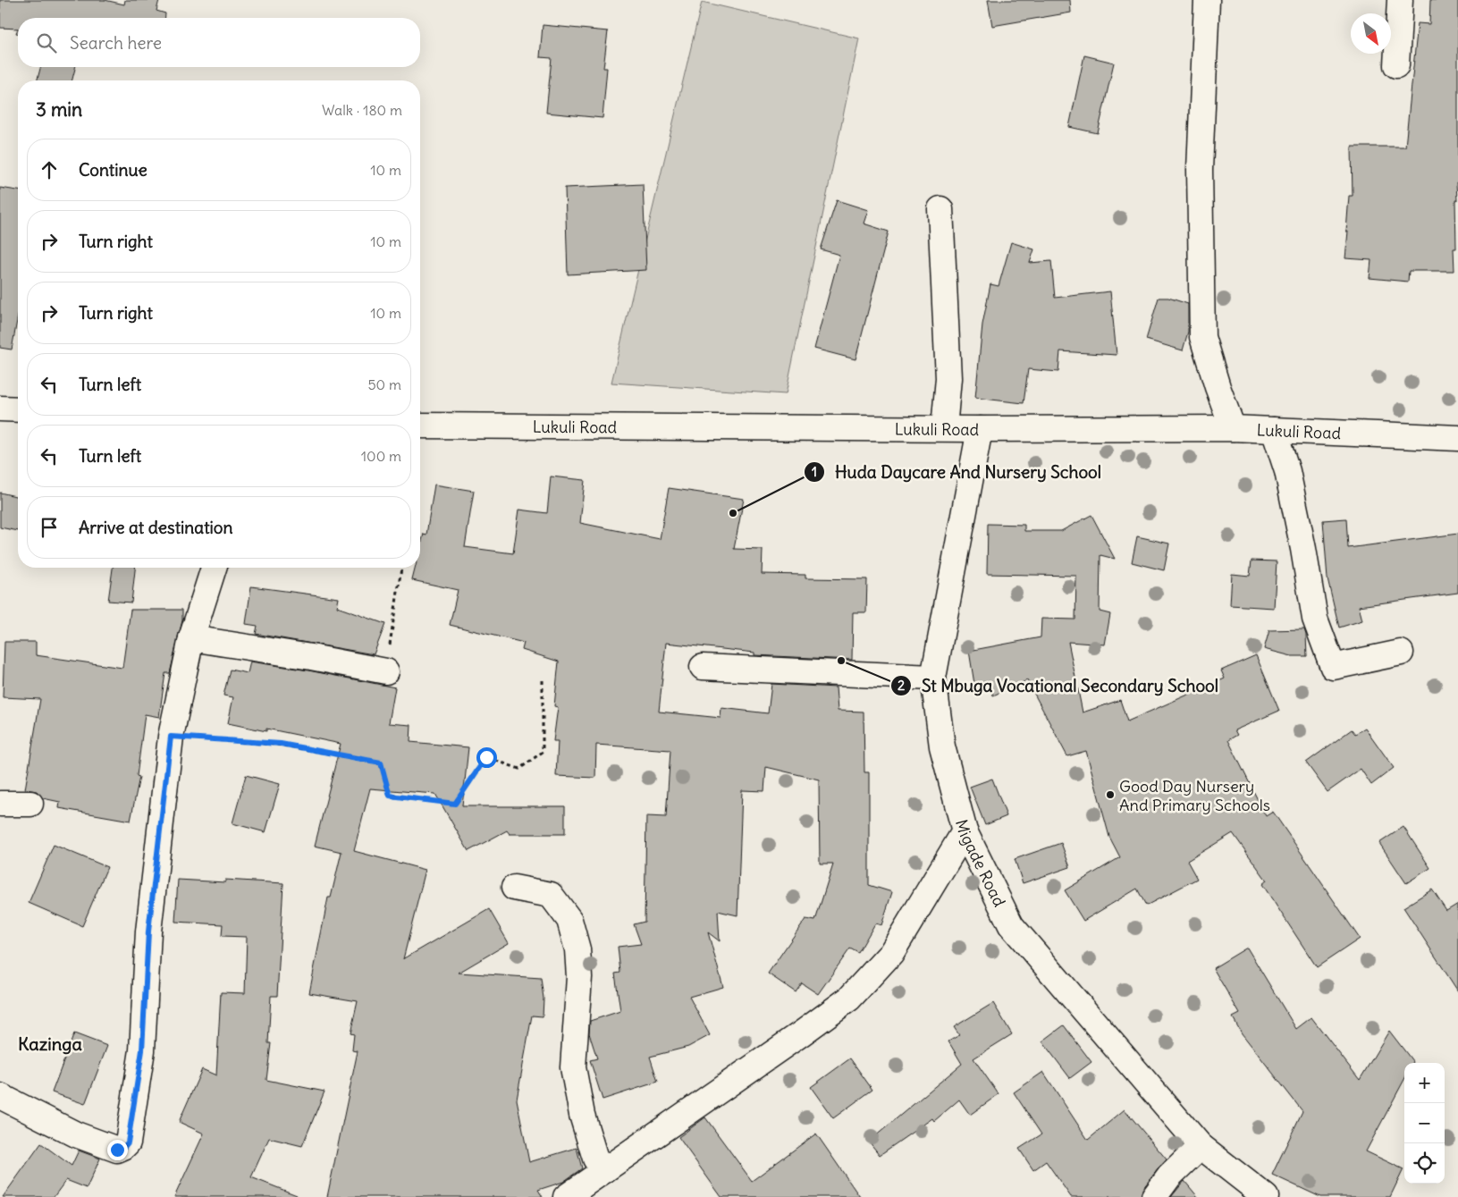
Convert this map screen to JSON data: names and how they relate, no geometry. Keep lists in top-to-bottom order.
{
  "streets": {
    "street": ["Lukuli Road", "Migade Road"]
  },
  "crossings": [
    ["Lukuli Road", "Migade Road"]
  ],
  "districts": ["Kazinga"],
  "places": ["Huda Daycare And Nursery School", "St Mbuga Vocational Secondary School", "Good Day Nursery And Primary Schools"],
  "north": "bottom right",
  "page": {
    "search": "Search here",
    "heading": ["3 min", "Walk · 180 m"],
    "list": [
      ["Continue", "10 m"],
      ["Turn right", "10 m"],
      ["Turn right", "10 m"],
      ["Turn left", "50 m"],
      ["Turn left", "100 m"],
      "Arrive at destination"
    ],
    "map_buttons": ["+", "−"]
  }
}
